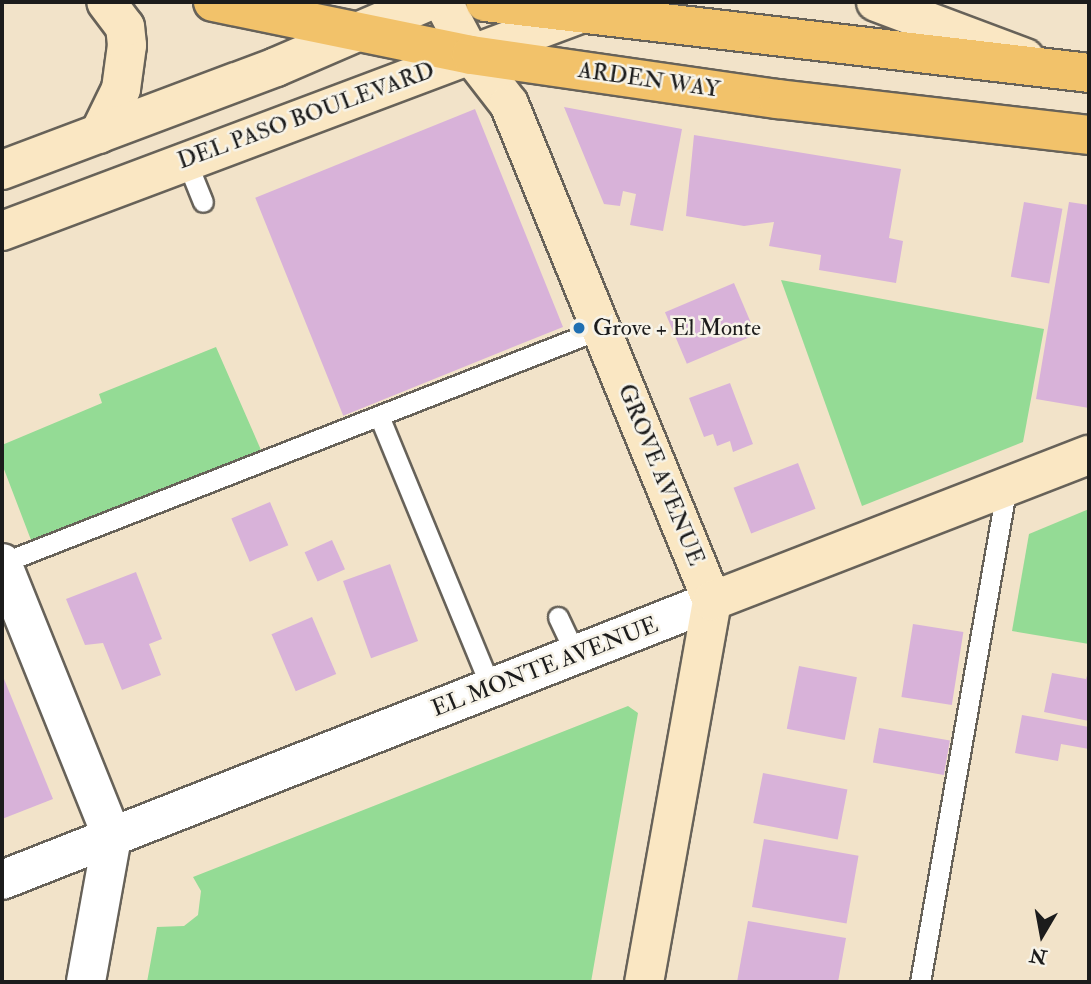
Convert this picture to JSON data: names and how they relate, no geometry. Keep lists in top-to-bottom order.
{
  "streets": {
    "main road": [
      "ARDEN WAY",
      "DEL PASO BOULEVARD",
      "GROVE AVENUE",
      "EL MONTE AVENUE"
    ]
  },
  "crossings": [
    ["ARDEN WAY", "DEL PASO BOULEVARD"],
    ["ARDEN WAY", "GROVE AVENUE"],
    ["DEL PASO BOULEVARD", "GROVE AVENUE"],
    ["GROVE AVENUE", "EL MONTE AVENUE"]
  ],
  "places": ["Grove + El Monte"],
  "north": "bottom"
}
